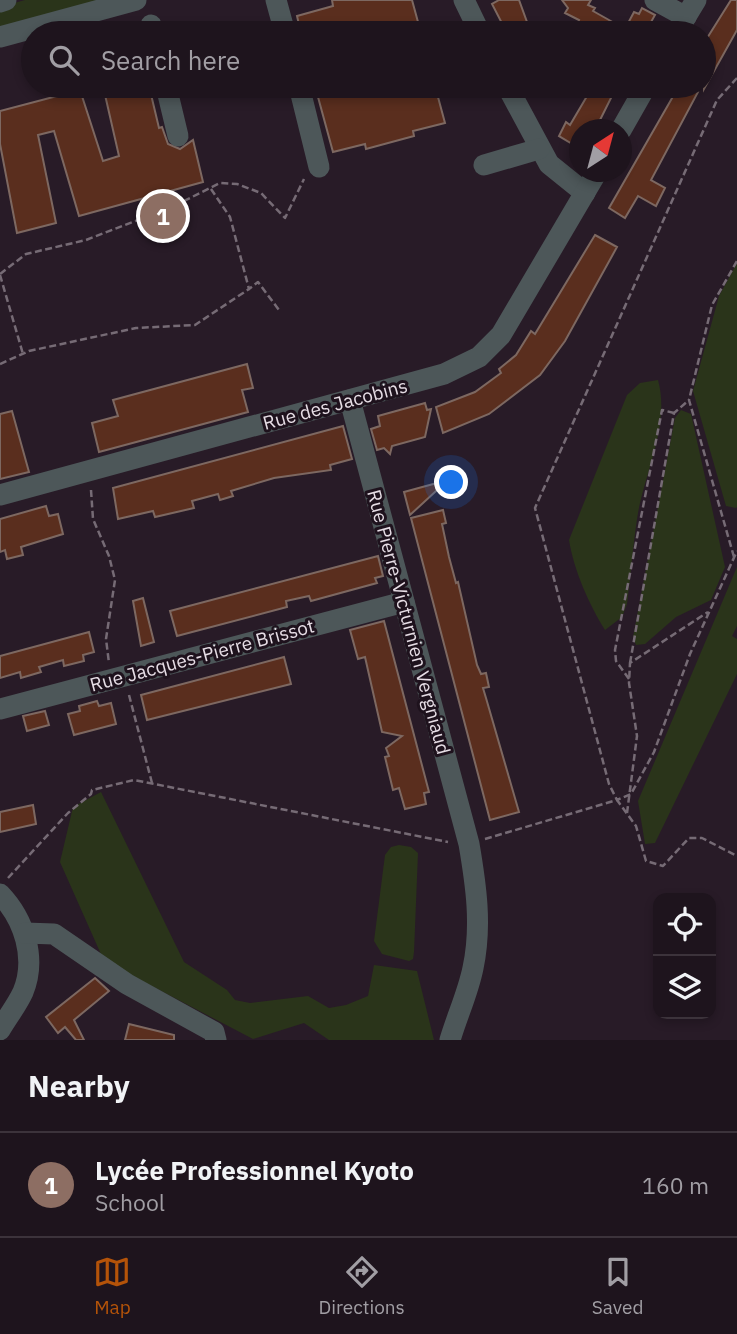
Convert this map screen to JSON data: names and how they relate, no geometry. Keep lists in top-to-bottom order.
{
  "streets": {
    "street": ["Rue des Jacobins", "Rue Pierre-Victurnien Vergniaud", "Rue Jacques-Pierre Brissot"]
  },
  "crossings": [
    ["Rue des Jacobins", "Rue Pierre-Victurnien Vergniaud"],
    ["Rue Pierre-Victurnien Vergniaud", "Rue Jacques-Pierre Brissot"]
  ],
  "north": "top right",
  "page": {
    "search": "Search here",
    "pins": "1",
    "heading": "Nearby",
    "list": [
      {
        "mark": "1",
        "name": "Lycée Professionnel Kyoto",
        "note": "School",
        "value": "160 m"
      }
    ],
    "nav": ["Map", "Directions", "Saved"]
  }
}
